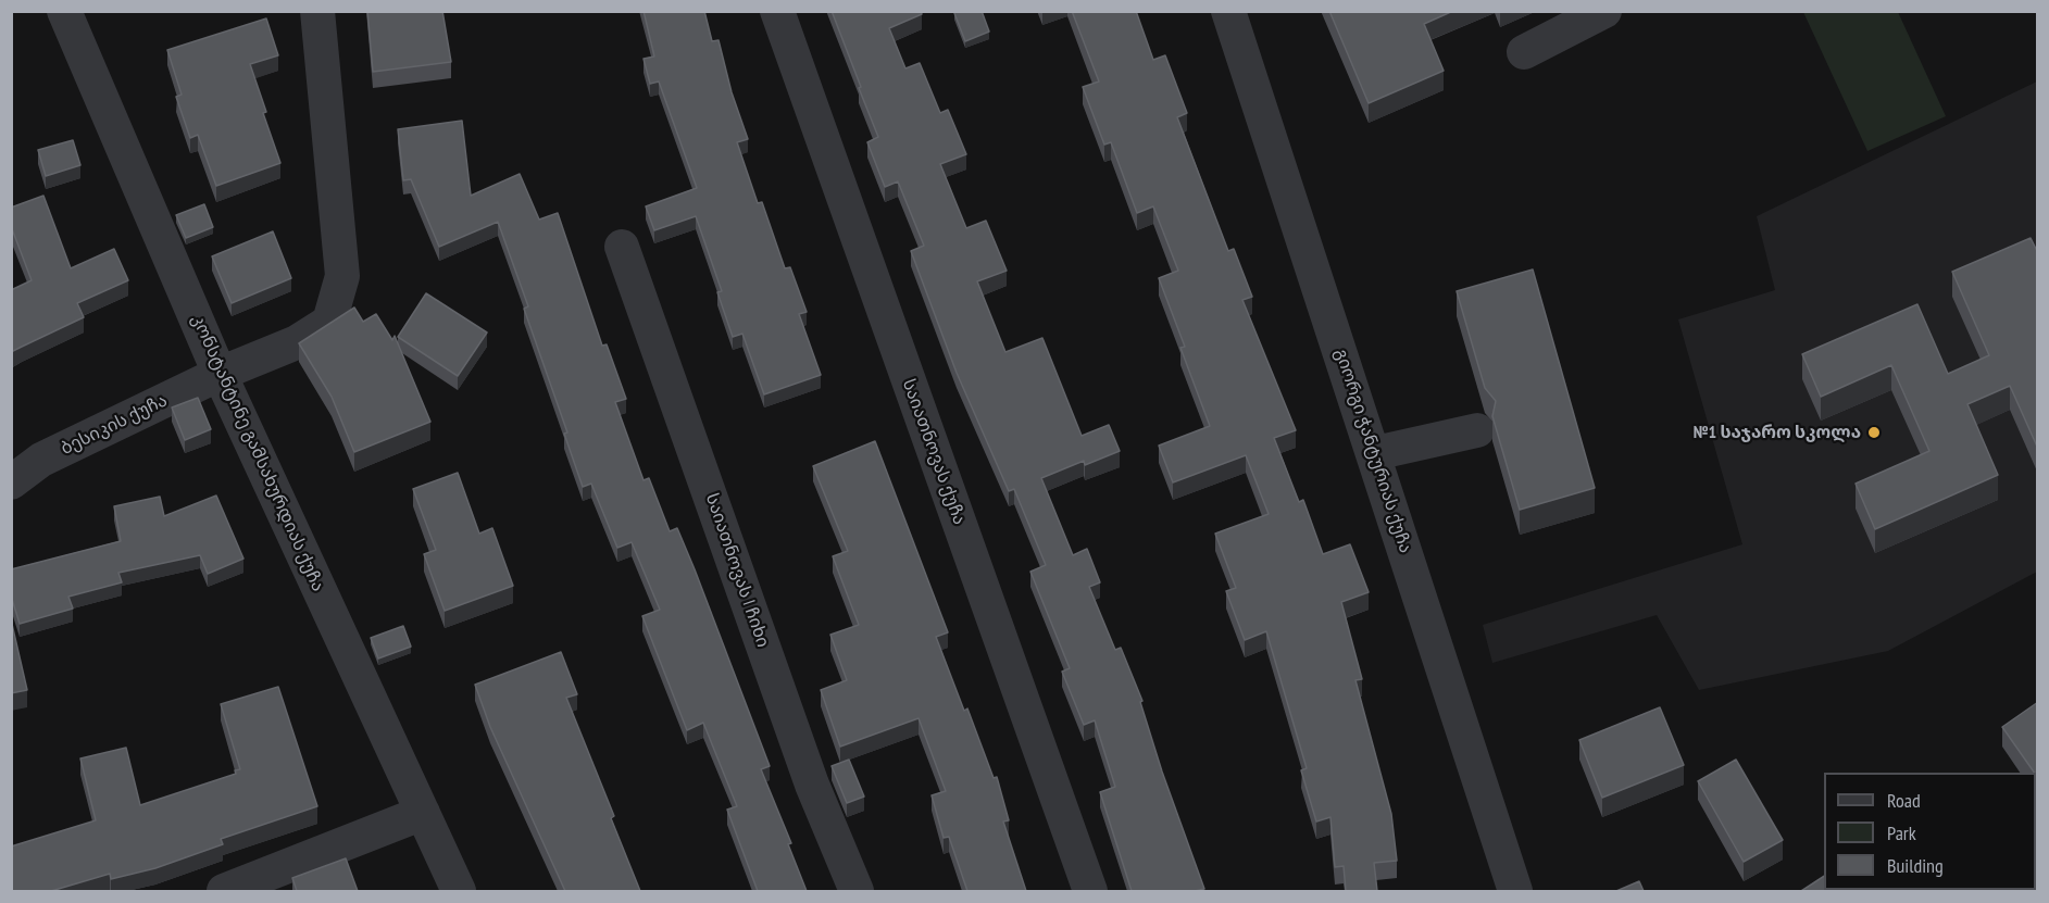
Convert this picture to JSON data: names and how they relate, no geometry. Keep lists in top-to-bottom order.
{
  "streets": {
    "street": [
      "ბესიკის ქუჩა",
      "გიორგი ჭანტურიას ქუჩა",
      "საიათნოვას ქუჩა",
      "კონსტანტინე გამსახურდიას ქუჩა",
      "საიათნოვას I ჩიხი"
    ]
  },
  "crossings": [
    ["ბესიკის ქუჩა", "კონსტანტინე გამსახურდიას ქუჩა"]
  ],
  "places": ["№1 საჯარო სკოლა"],
  "legend": ["Road", "Park", "Building"]
}
